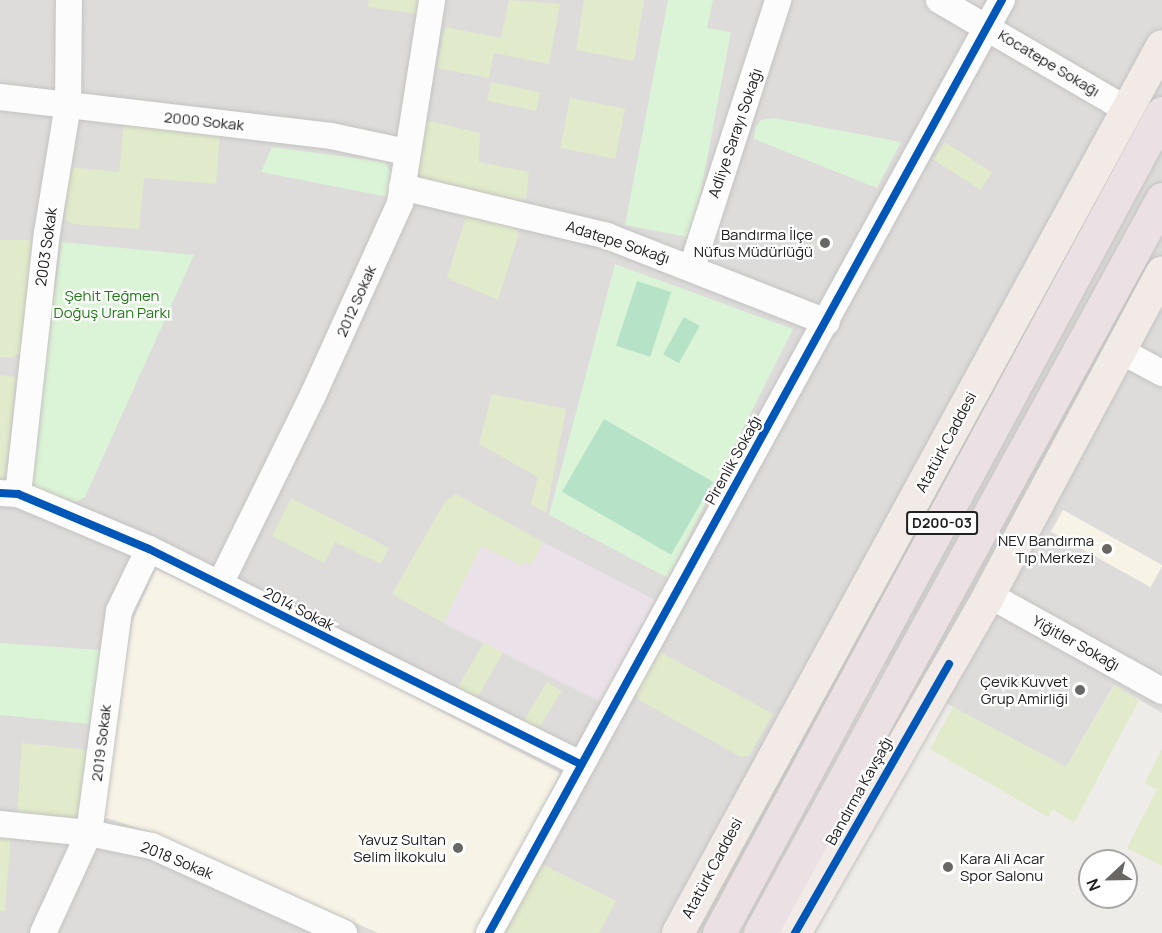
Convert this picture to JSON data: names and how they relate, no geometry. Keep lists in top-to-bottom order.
{
  "streets": {
    "highway": ["D200-03"],
    "main road": ["Atatürk Caddesi", "Bandırma Kavşağı"],
    "street": [
      "Kocatepe Sokağı",
      "2000 Sokak",
      "Adliye Sarayı Sokağı",
      "Adatepe Sokağı",
      "2003 Sokak",
      "2012 Sokak",
      "Pirenlik Sokağı",
      "2014 Sokak",
      "Yiğitler Sokağı",
      "2019 Sokak",
      "2018 Sokak"
    ]
  },
  "crossings": [
    ["Kocatepe Sokağı", "Atatürk Caddesi"],
    ["Kocatepe Sokağı", "Pirenlik Sokağı"],
    ["2000 Sokak", "2003 Sokak"],
    ["2000 Sokak", "2012 Sokak"],
    ["Adliye Sarayı Sokağı", "Adatepe Sokağı"],
    ["Adatepe Sokağı", "2012 Sokak"],
    ["Adatepe Sokağı", "Pirenlik Sokağı"],
    ["2003 Sokak", "2014 Sokak"],
    ["2012 Sokak", "2014 Sokak"],
    ["Pirenlik Sokağı", "2014 Sokak"],
    ["2014 Sokak", "2019 Sokak"],
    ["Yiğitler Sokağı", "Bandırma Kavşağı"],
    ["2019 Sokak", "2018 Sokak"]
  ],
  "parks": ["Şehit Teğmen Doğuş Uran Parkı"],
  "places": [
    "Bandırma İlçe Nüfus Müdürlüğü",
    "NEV Bandırma Tıp Merkezi",
    "Çevik Kuvvet Grup Amirliği",
    "Yavuz Sultan Selim İlkokulu",
    "Kara Ali Acar Spor Salonu"
  ],
  "north": "left"
}
